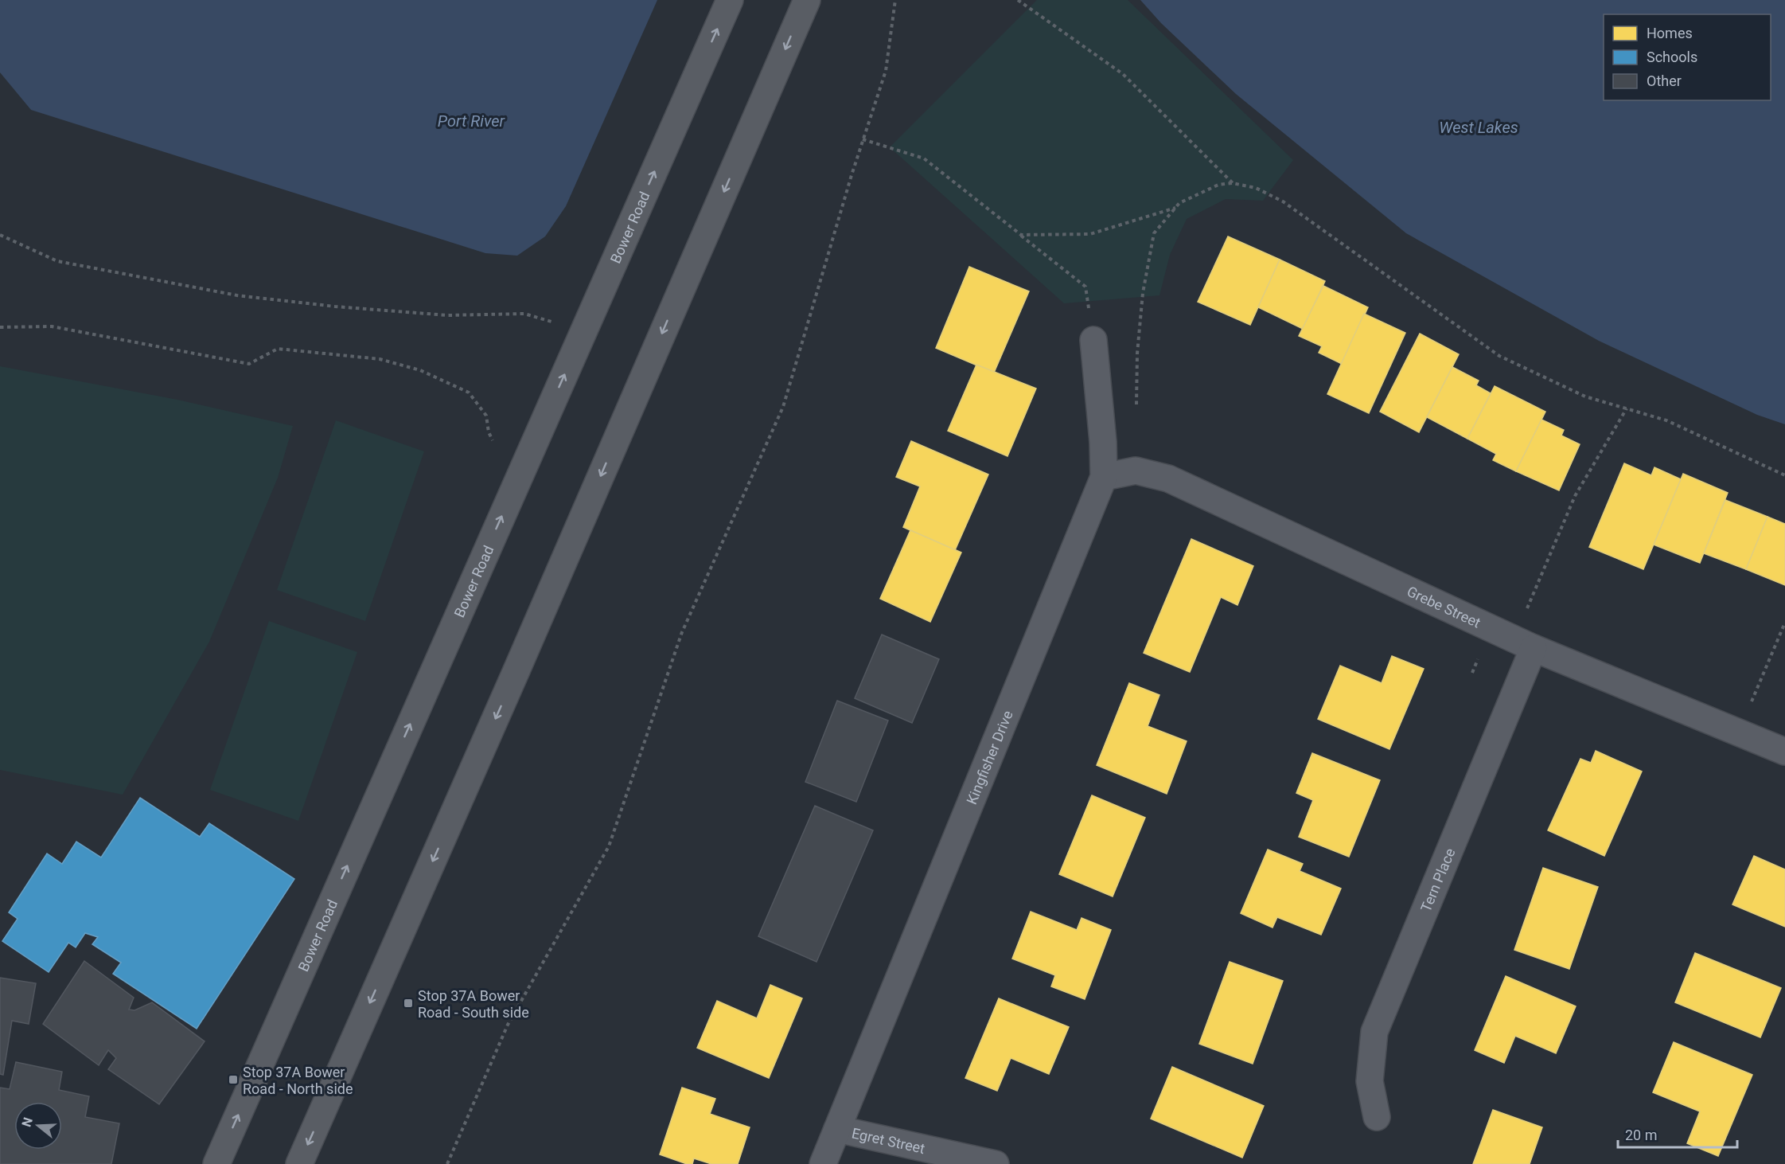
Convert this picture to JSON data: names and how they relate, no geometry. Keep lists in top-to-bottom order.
{
  "streets": {
    "main road": ["Bower Road"],
    "street": [
      "Grebe Street",
      "Kingfisher Drive",
      "Tern Place",
      "Egret Street"
    ]
  },
  "crossings": [
    ["Grebe Street", "Kingfisher Drive"],
    ["Grebe Street", "Tern Place"],
    ["Kingfisher Drive", "Egret Street"]
  ],
  "water": ["Port River", "West Lakes"],
  "places": {
    "transit": ["Stop 37A Bower Road - South side", "Stop 37A Bower Road - North side"]
  },
  "legend": ["Homes", "Schools", "Other"],
  "scale_bar": "20 m",
  "north": "left"
}
